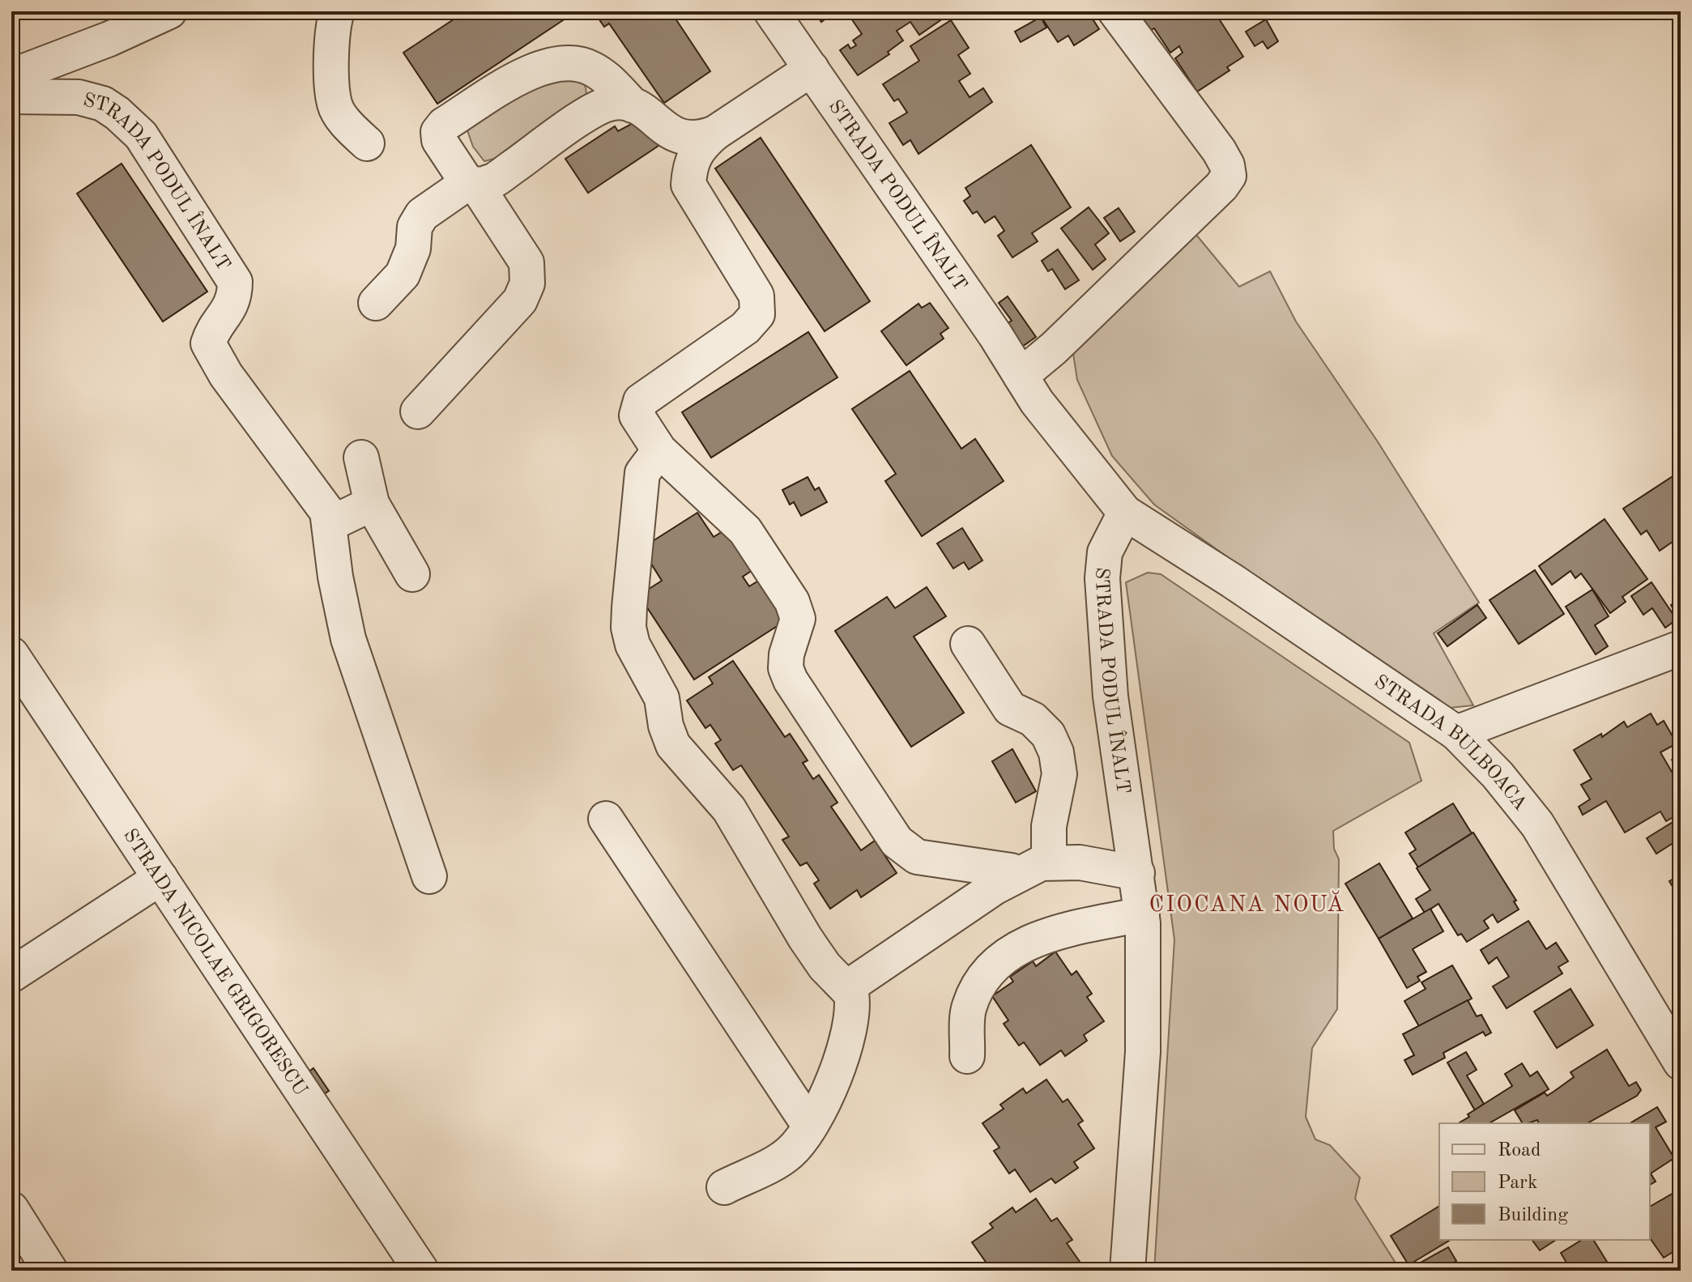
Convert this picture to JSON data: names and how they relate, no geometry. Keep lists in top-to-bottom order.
{
  "streets": {
    "street": ["STRADA PODUL ÎNALT", "STRADA BULBOACA", "STRADA NICOLAE GRIGORESCU"]
  },
  "crossings": [
    ["STRADA PODUL ÎNALT", "STRADA BULBOACA"]
  ],
  "districts": ["CIOCANA NOUĂ"],
  "legend": ["Road", "Park", "Building"]
}
